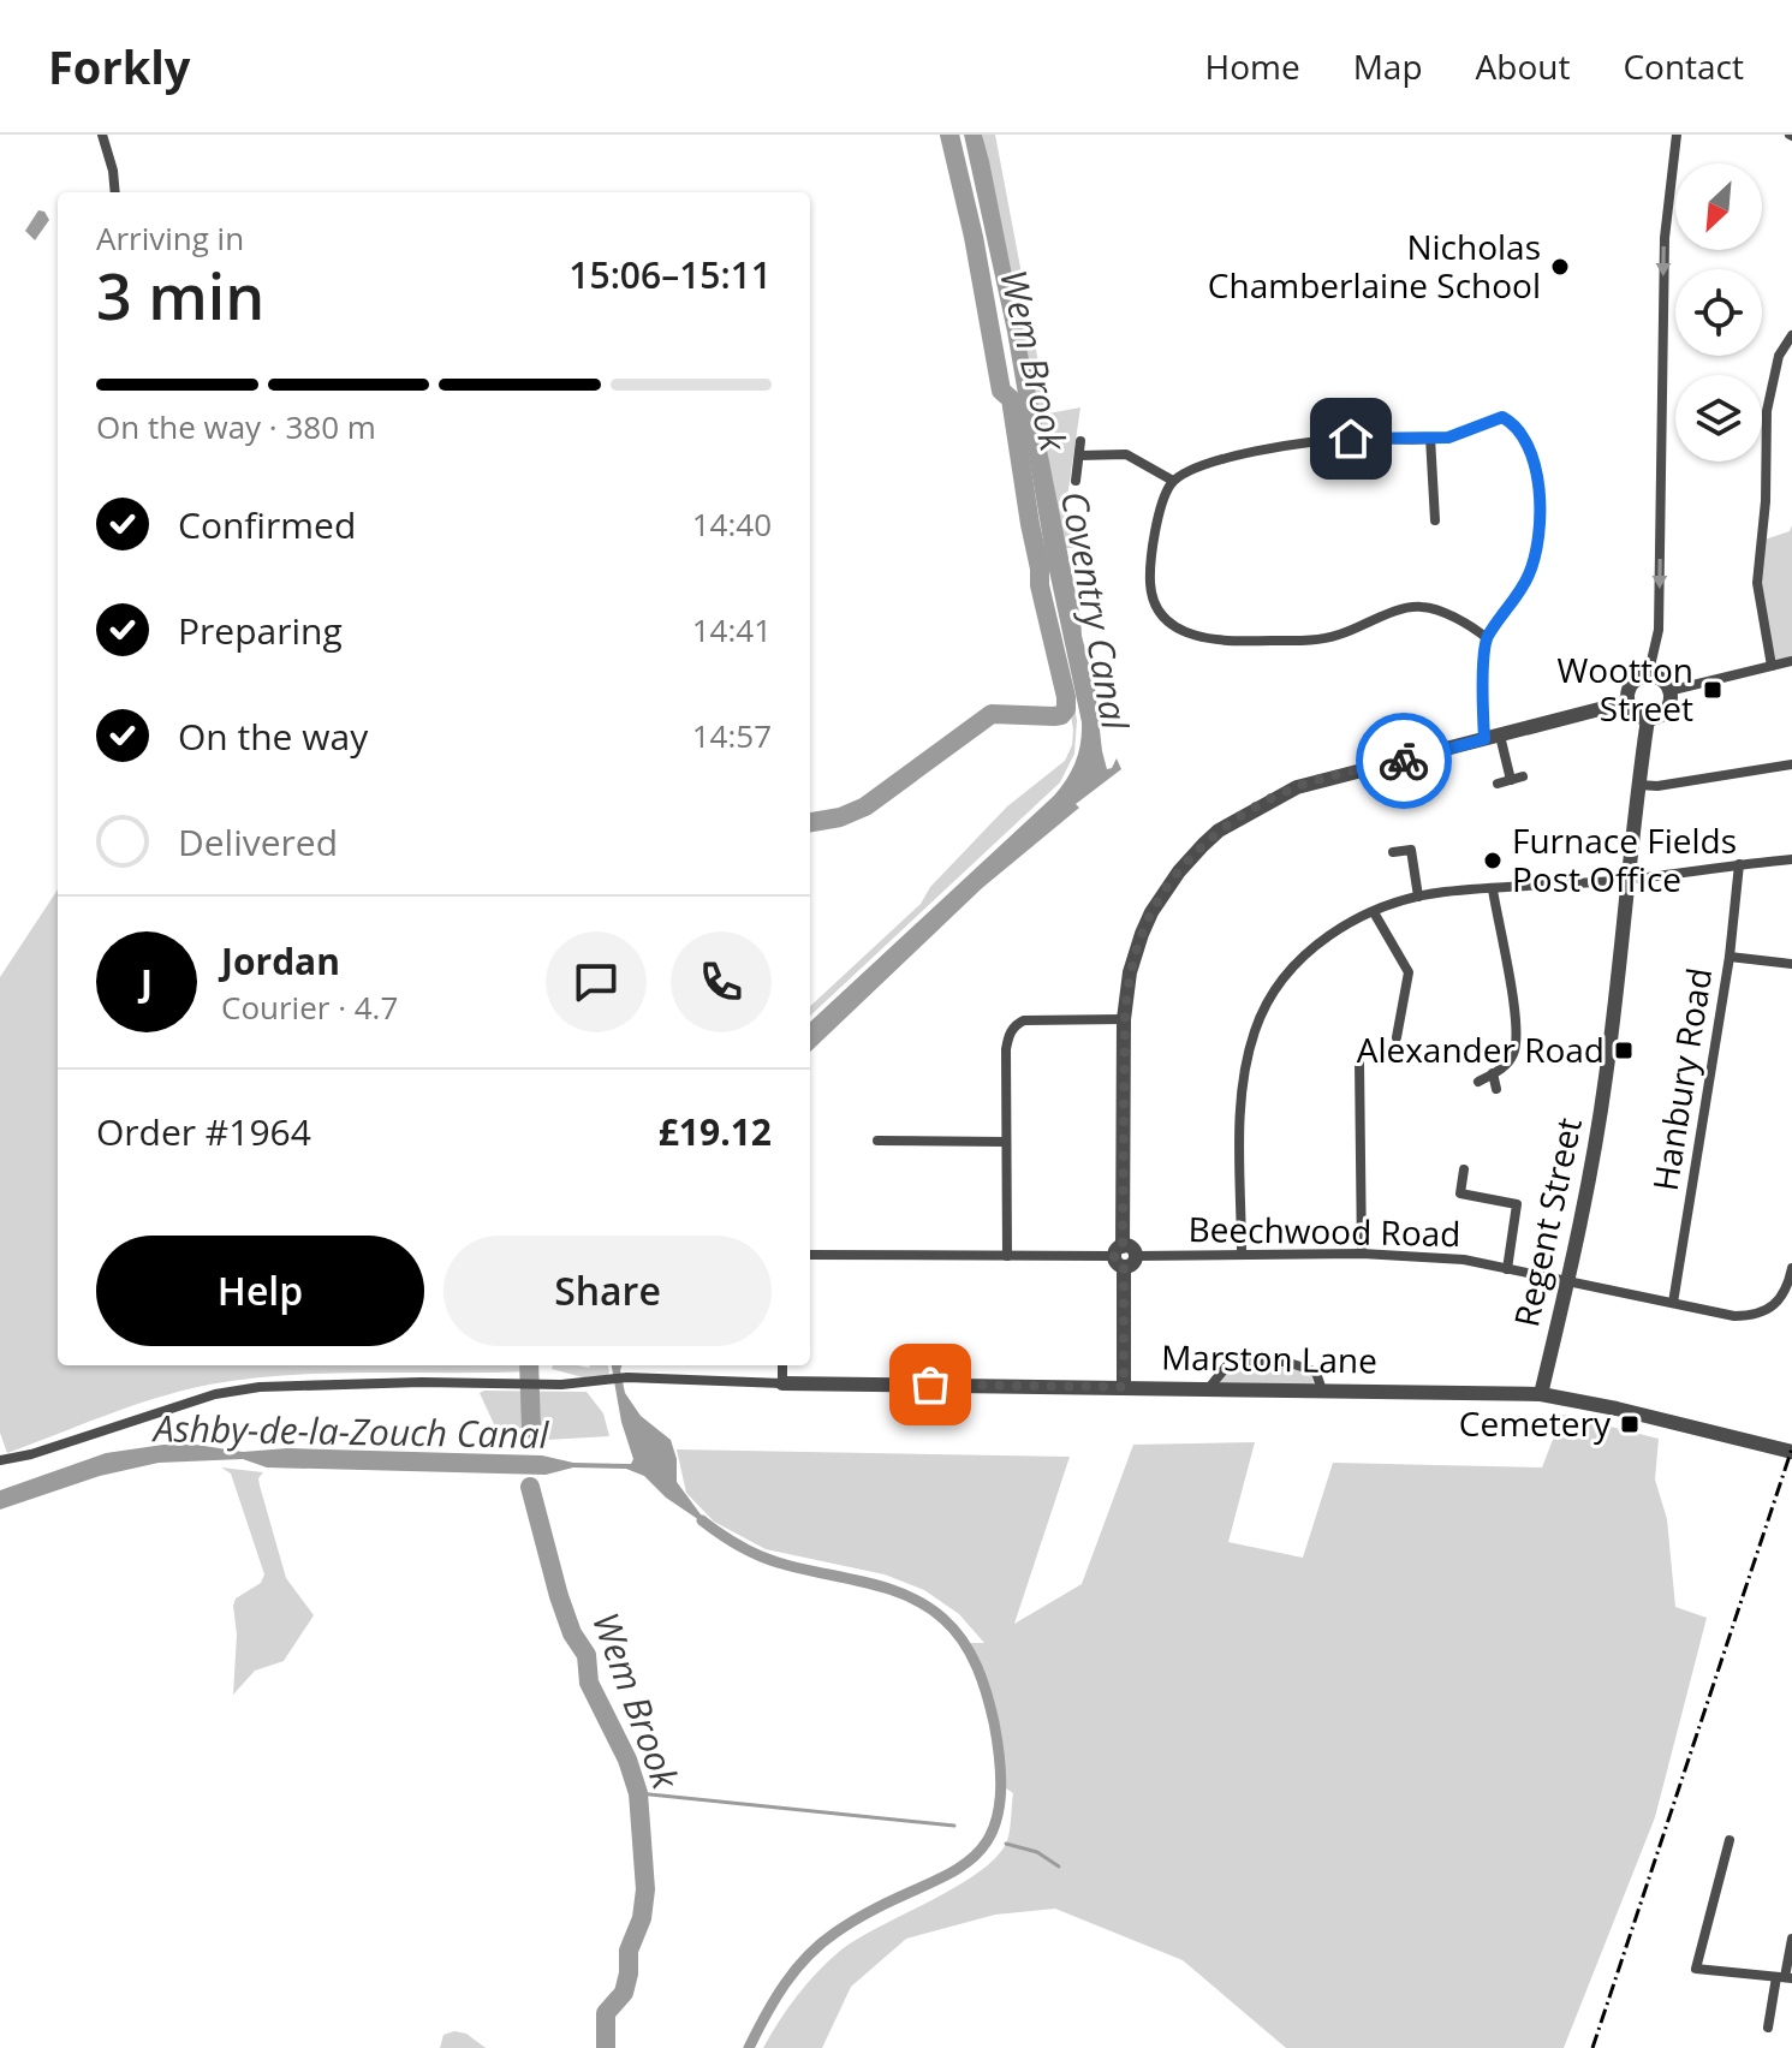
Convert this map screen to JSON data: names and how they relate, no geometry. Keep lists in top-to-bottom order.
{
  "streets": {
    "street": [
      "Hanbury Road",
      "Regent Street",
      "Beechwood Road",
      "Marston Lane"
    ]
  },
  "crossings": [
    ["Hanbury Road", "Beechwood Road"],
    ["Regent Street", "Beechwood Road"],
    ["Regent Street", "Marston Lane"]
  ],
  "water": ["Wem Brook", "Coventry Canal", "Ashby-de-la-Zouch Canal"],
  "places": {
    "other": ["Nicholas Chamberlaine School", "Furnace Fields Post Office"],
    "transit": ["Wootton Street", "Alexander Road", "Cemetery"]
  },
  "north": "bottom left",
  "page": {
    "header": "Forkly",
    "nav": [
      "Home",
      "Map",
      "About",
      "Contact"
    ],
    "heading": ["3 min", "Arriving in", "15:06–15:11"],
    "panel": [
      "Jordan",
      "Courier · 4.7",
      "Order #1964",
      "£19.12"
    ],
    "bar": "On the way · 380 m",
    "list": [
      ["Confirmed", "14:40"],
      ["Preparing", "14:41"],
      ["On the way", "14:57"],
      "Delivered"
    ],
    "round": "J",
    "buttons": ["Help", "Share"]
  }
}
